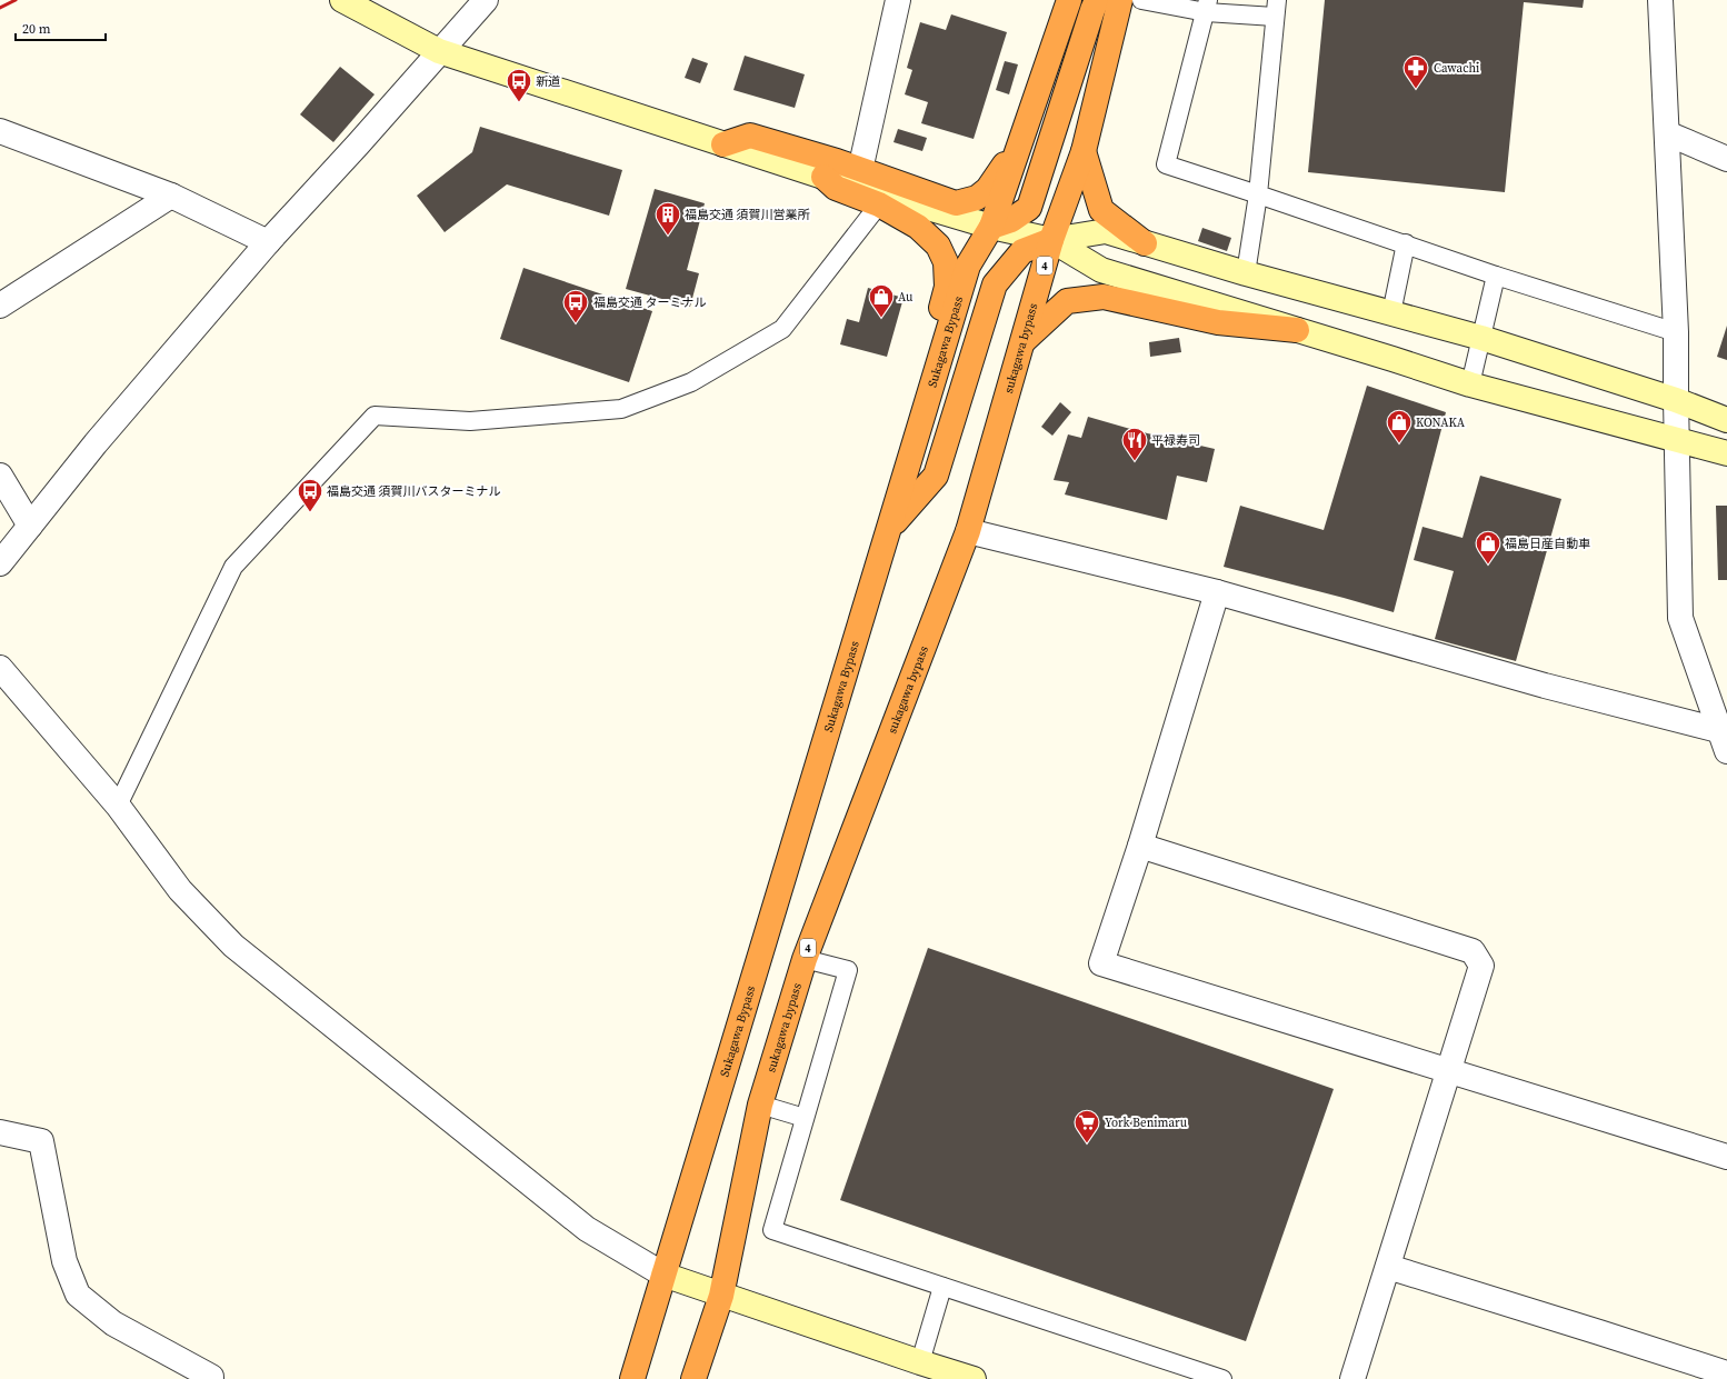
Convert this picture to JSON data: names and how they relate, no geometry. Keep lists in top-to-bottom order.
{
  "streets": {
    "highway": ["4", "Sukagawa Bypass", "sukagawa bypass"]
  },
  "places": {
    "pharmacy": ["Cawachi"],
    "bus stop": ["新道", "福島交通 ターミナル", "福島交通 須賀川バスターミナル"],
    "building": ["福島交通 須賀川営業所"],
    "shop": ["Au", "KONAKA", "福島日産自動車"],
    "restaurant": ["平禄寿司"],
    "supermarket": ["York Benimaru"]
  },
  "scale_bar": "20 m"
}
